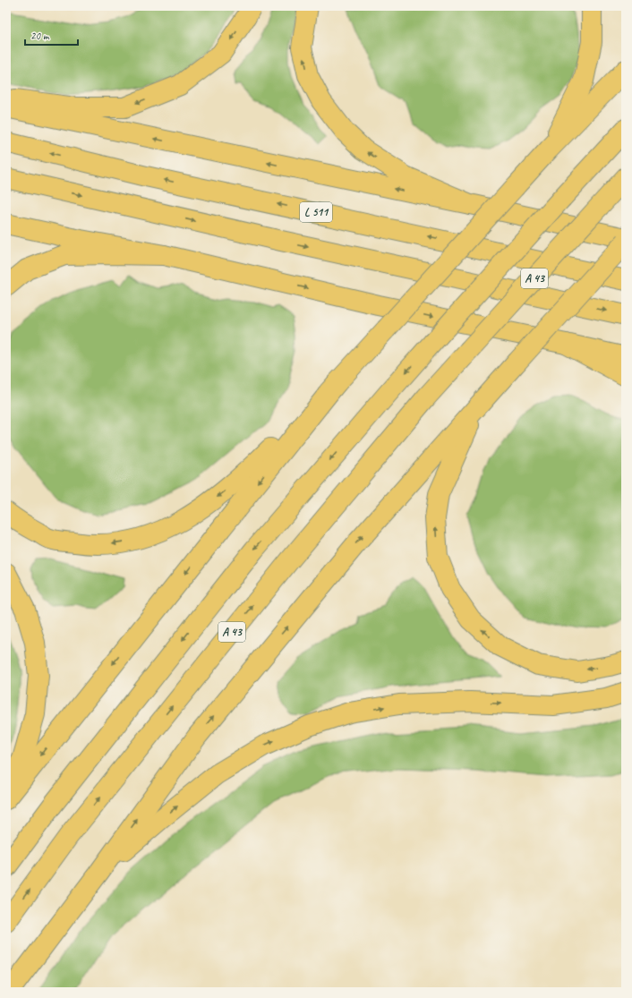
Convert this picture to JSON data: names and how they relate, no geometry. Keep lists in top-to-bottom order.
{
  "streets": {
    "highway": ["L 511", "A 43"]
  },
  "scale_bar": "20 m"
}
